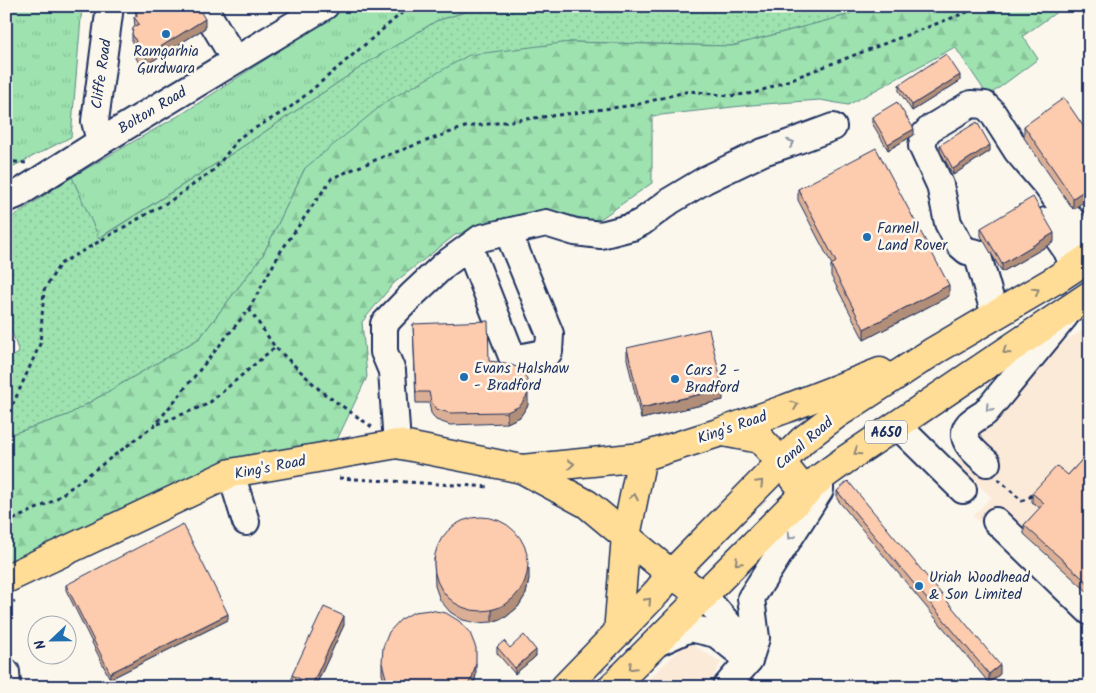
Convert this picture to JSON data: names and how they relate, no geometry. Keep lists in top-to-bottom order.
{
  "streets": {
    "main road": ["King's Road", "A650", "Canal Road"],
    "street": ["Cliffe Road", "Bolton Road"]
  },
  "crossings": [
    ["Cliffe Road", "Bolton Road"],
    ["King's Road", "A650"],
    ["King's Road", "Canal Road"]
  ],
  "places": [
    "Ramgarhia Gurdwara",
    "Farnell Land Rover",
    "Evans Halshaw - Bradford",
    "Cars 2 - Bradford",
    "Uriah Woodhead & Son Limited"
  ],
  "north": "left"
}
